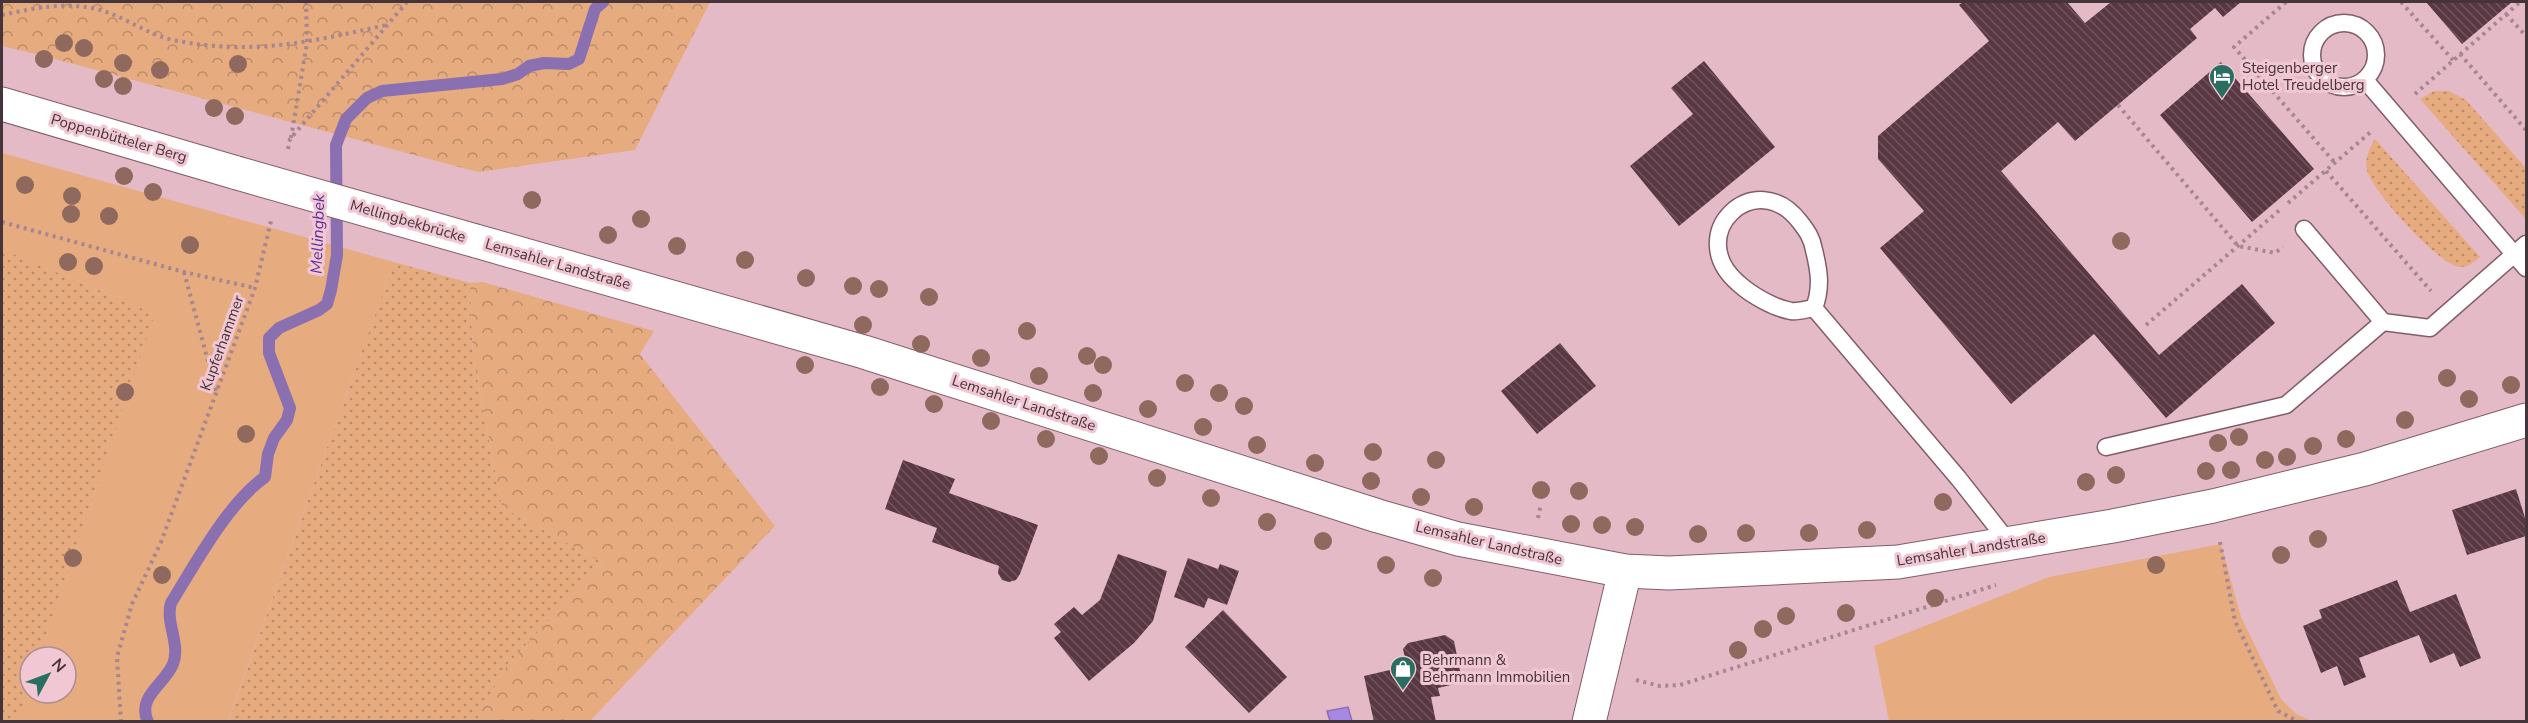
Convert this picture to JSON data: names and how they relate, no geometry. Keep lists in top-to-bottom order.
{
  "streets": {
    "main road": ["Poppenbütteler Berg", "Mellingbekbrücke", "Lemsahler Landstraße"],
    "path": ["Kupferhammer"]
  },
  "crossings": [
    ["Poppenbütteler Berg", "Mellingbekbrücke"],
    ["Mellingbekbrücke", "Lemsahler Landstraße"]
  ],
  "water": ["Mellingbek"],
  "places": {
    "hotel": ["Steigenberger Hotel Treudelberg"],
    "shop": ["Behrmann & Behrmann Immobilien"]
  },
  "north": "top right"
}
